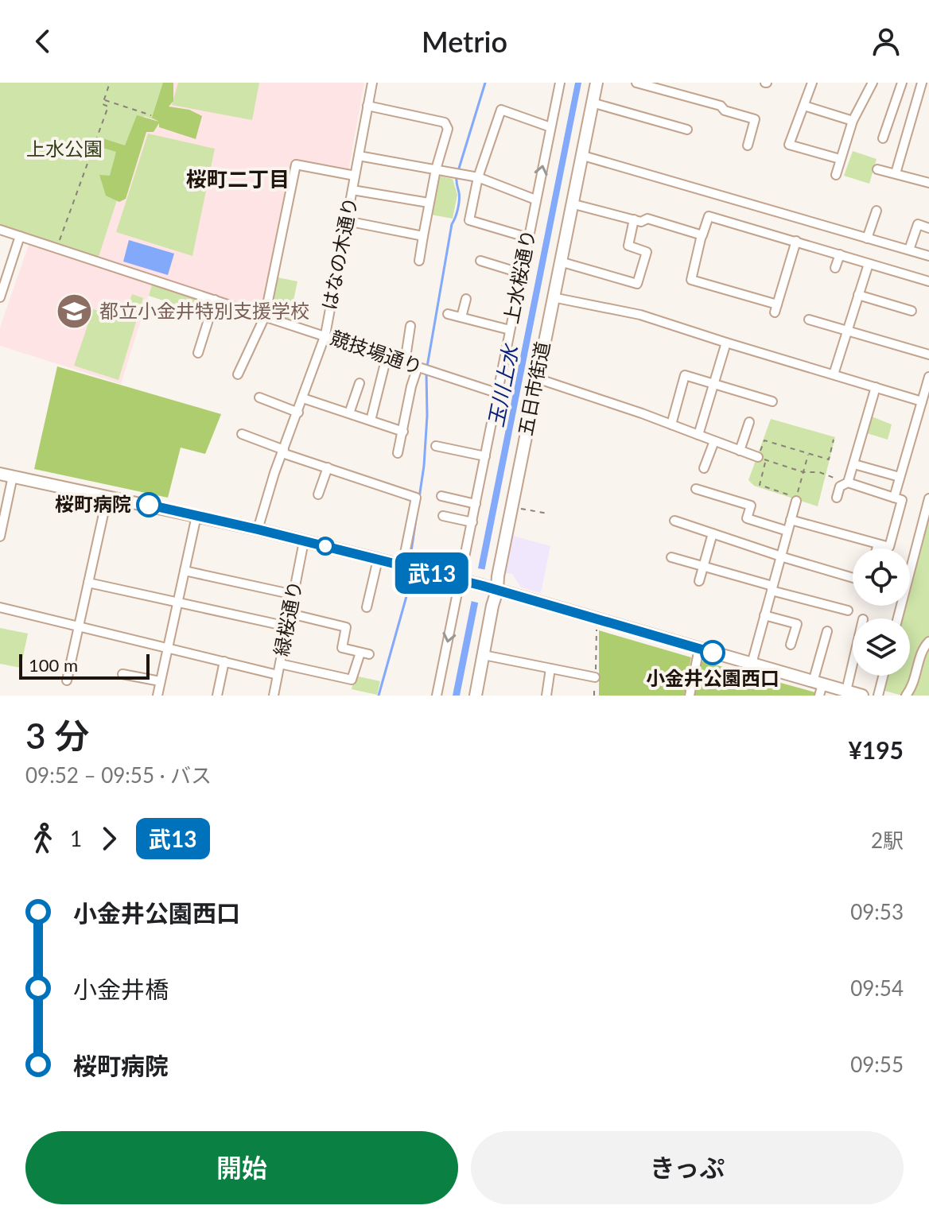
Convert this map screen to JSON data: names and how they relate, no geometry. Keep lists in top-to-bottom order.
{
  "streets": {
    "main road": ["五日市街道"],
    "street": [
      "はなの木通り",
      "上水桜通り",
      "競技場通り",
      "緑桜通り"
    ]
  },
  "crossings": [
    ["はなの木通り", "競技場通り"],
    ["上水桜通り", "競技場通り"]
  ],
  "districts": ["桜町二丁目"],
  "water": ["玉川上水"],
  "parks": ["上水公園"],
  "places": {
    "school or university": ["都立小金井特別支援学校"],
    "other": ["桜町病院", "小金井公園西口"]
  },
  "lines": ["bus line 武13"],
  "scale_bar": "100 m",
  "page": {
    "header": "Metrio",
    "on_map": "武13",
    "scale": "100 m",
    "heading": ["3 分", "09:52 – 09:55 · バス", "¥195"],
    "legs": ["1", "武13", "2駅"],
    "list": [
      {
        "name": "小金井公園西口",
        "value": "09:53"
      },
      {
        "name": "小金井橋",
        "value": "09:54"
      },
      {
        "name": "桜町病院",
        "value": "09:55"
      }
    ],
    "buttons": ["開始", "きっぷ"]
  }
}
